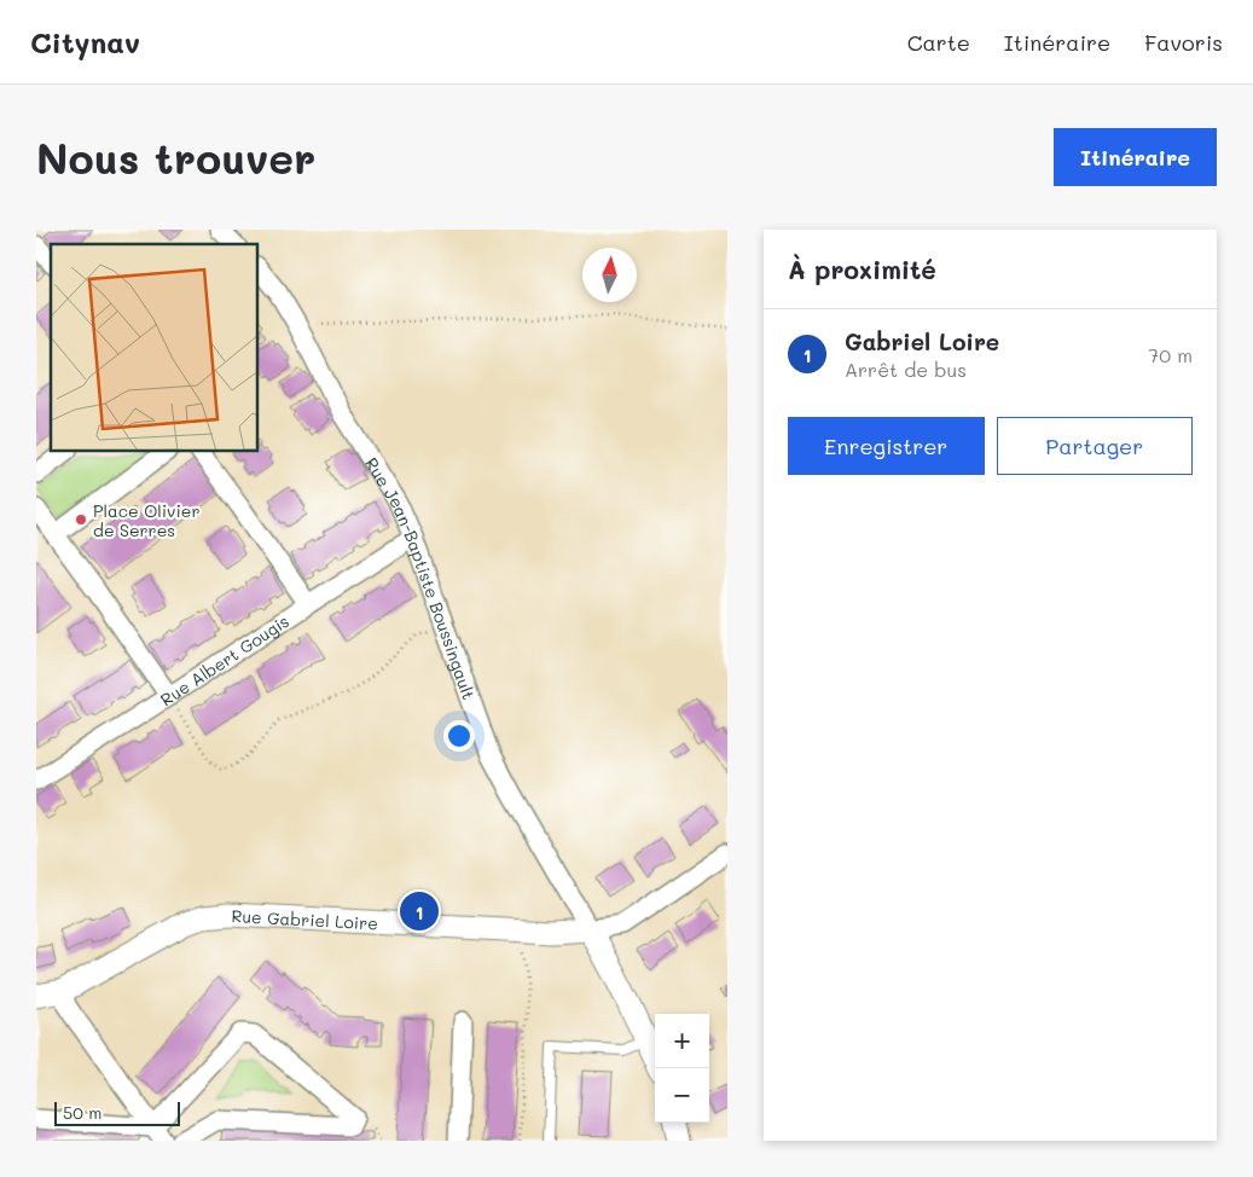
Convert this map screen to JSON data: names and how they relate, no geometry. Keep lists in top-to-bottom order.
{
  "streets": {
    "street": ["Rue Jean-Baptiste Boussingault", "Rue Albert Gougis", "Rue Gabriel Loire"]
  },
  "crossings": [
    ["Rue Jean-Baptiste Boussingault", "Rue Albert Gougis"],
    ["Rue Jean-Baptiste Boussingault", "Rue Gabriel Loire"]
  ],
  "places": ["Place Olivier de Serres"],
  "scale_bar": "50 m",
  "north": "top",
  "page": {
    "header": "Citynav",
    "nav": ["Carte", "Itinéraire", "Favoris"],
    "buttons": [
      "Itinéraire",
      ["Enregistrer", "Partager"]
    ],
    "title": "Nous trouver",
    "heading": "À proximité",
    "list": [
      {
        "mark": "1",
        "name": "Gabriel Loire",
        "note": "Arrêt de bus",
        "value": "70 m"
      }
    ],
    "pins": "1",
    "map_buttons": ["+", "−"],
    "scale": "50 m"
  }
}
